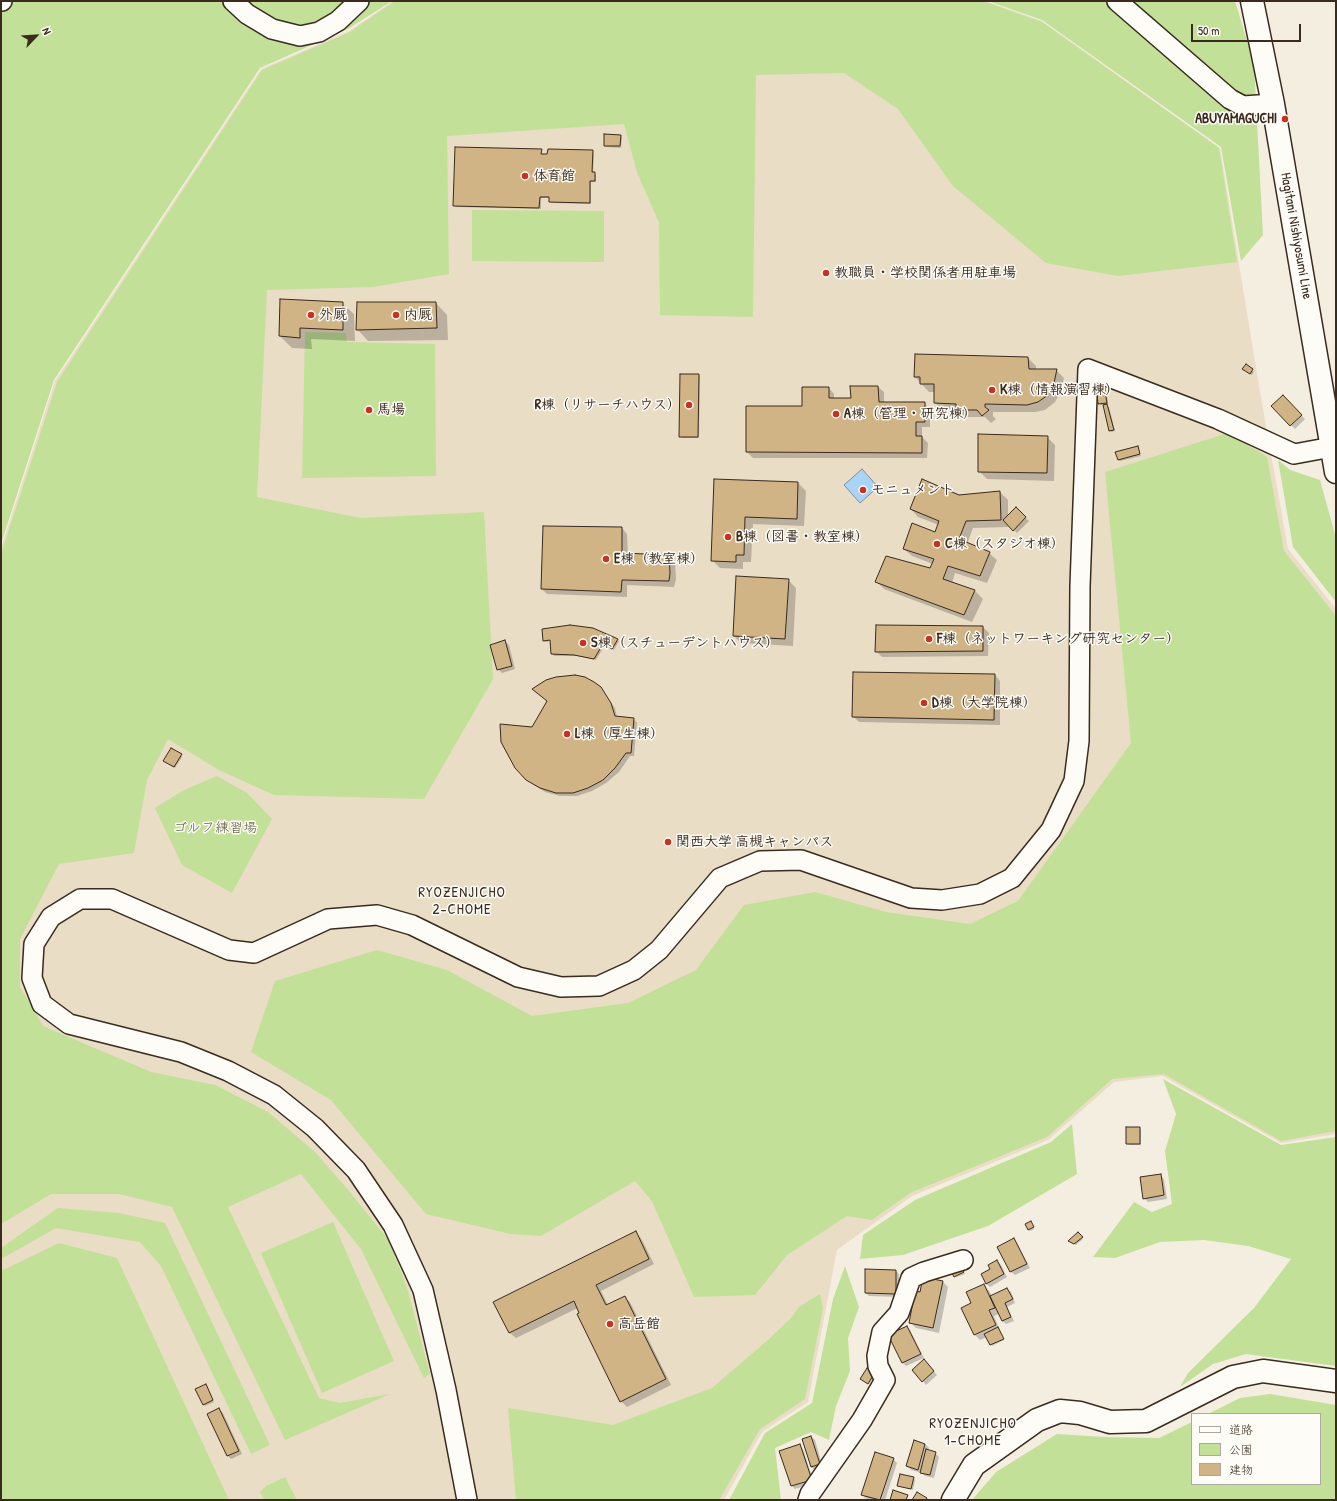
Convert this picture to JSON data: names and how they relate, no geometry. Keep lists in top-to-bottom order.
{
  "streets": {
    "main road": ["Hagitani Nishiyosumi Line"]
  },
  "districts": ["RYOZENJICHO 2-CHOME", "RYOZENJICHO 1-CHOME"],
  "parks": ["ゴルフ練習場"],
  "places": [
    "ABUYAMAGUCHI",
    "体育館",
    "教職員・学校関係者用駐車場",
    "外厩",
    "内厩",
    "K棟（情報演習棟）",
    "R棟（リサーチハウス）",
    "馬場",
    "A棟（管理・研究棟）",
    "モニュメント",
    "B棟（図書・教室棟）",
    "C棟（スタジオ棟）",
    "E棟（教室棟）",
    "F棟（ネットワーキング研究センター）",
    "S棟（スチューデントハウス）",
    "D棟（大学院棟）",
    "L棟（厚生棟）",
    "関西大学 高槻キャンパス",
    "高岳館"
  ],
  "legend": ["道路", "公園", "建物"],
  "scale_bar": "50 m",
  "north": "top right"
}
